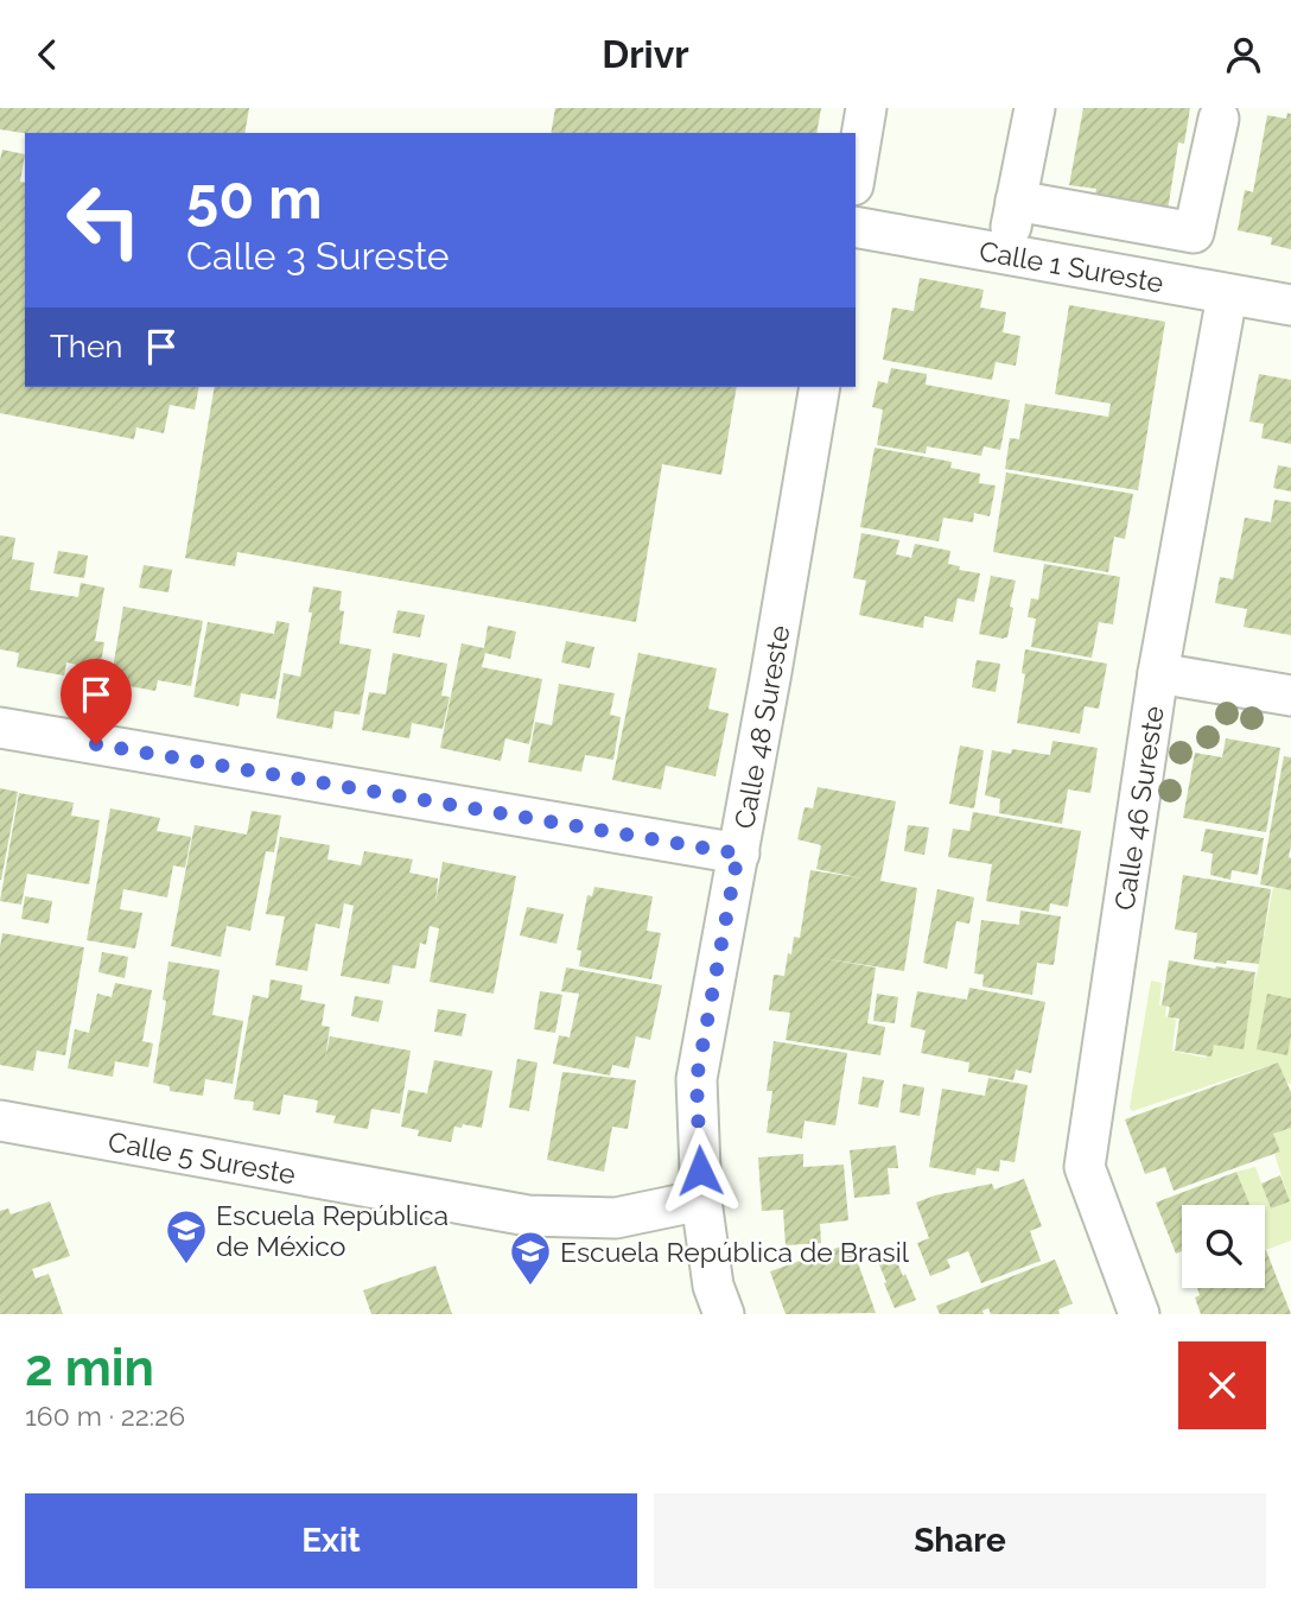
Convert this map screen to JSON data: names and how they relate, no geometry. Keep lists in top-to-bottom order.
{
  "streets": {
    "street": [
      "Calle 1 Sureste",
      "Calle 48 Sureste",
      "Calle 46 Sureste",
      "Calle 5 Sureste"
    ]
  },
  "crossings": [
    ["Calle 1 Sureste", "Calle 46 Sureste"],
    ["Calle 48 Sureste", "Calle 5 Sureste"]
  ],
  "places": {
    "school or university": ["Escuela República de México", "Escuela República de Brasil"]
  },
  "page": {
    "header": "Drivr",
    "turn": ["50 m", "Calle 3 Sureste"],
    "then": "Then",
    "heading": ["2 min", "160 m · 22:26"],
    "buttons": ["Exit", "Share"]
  }
}
